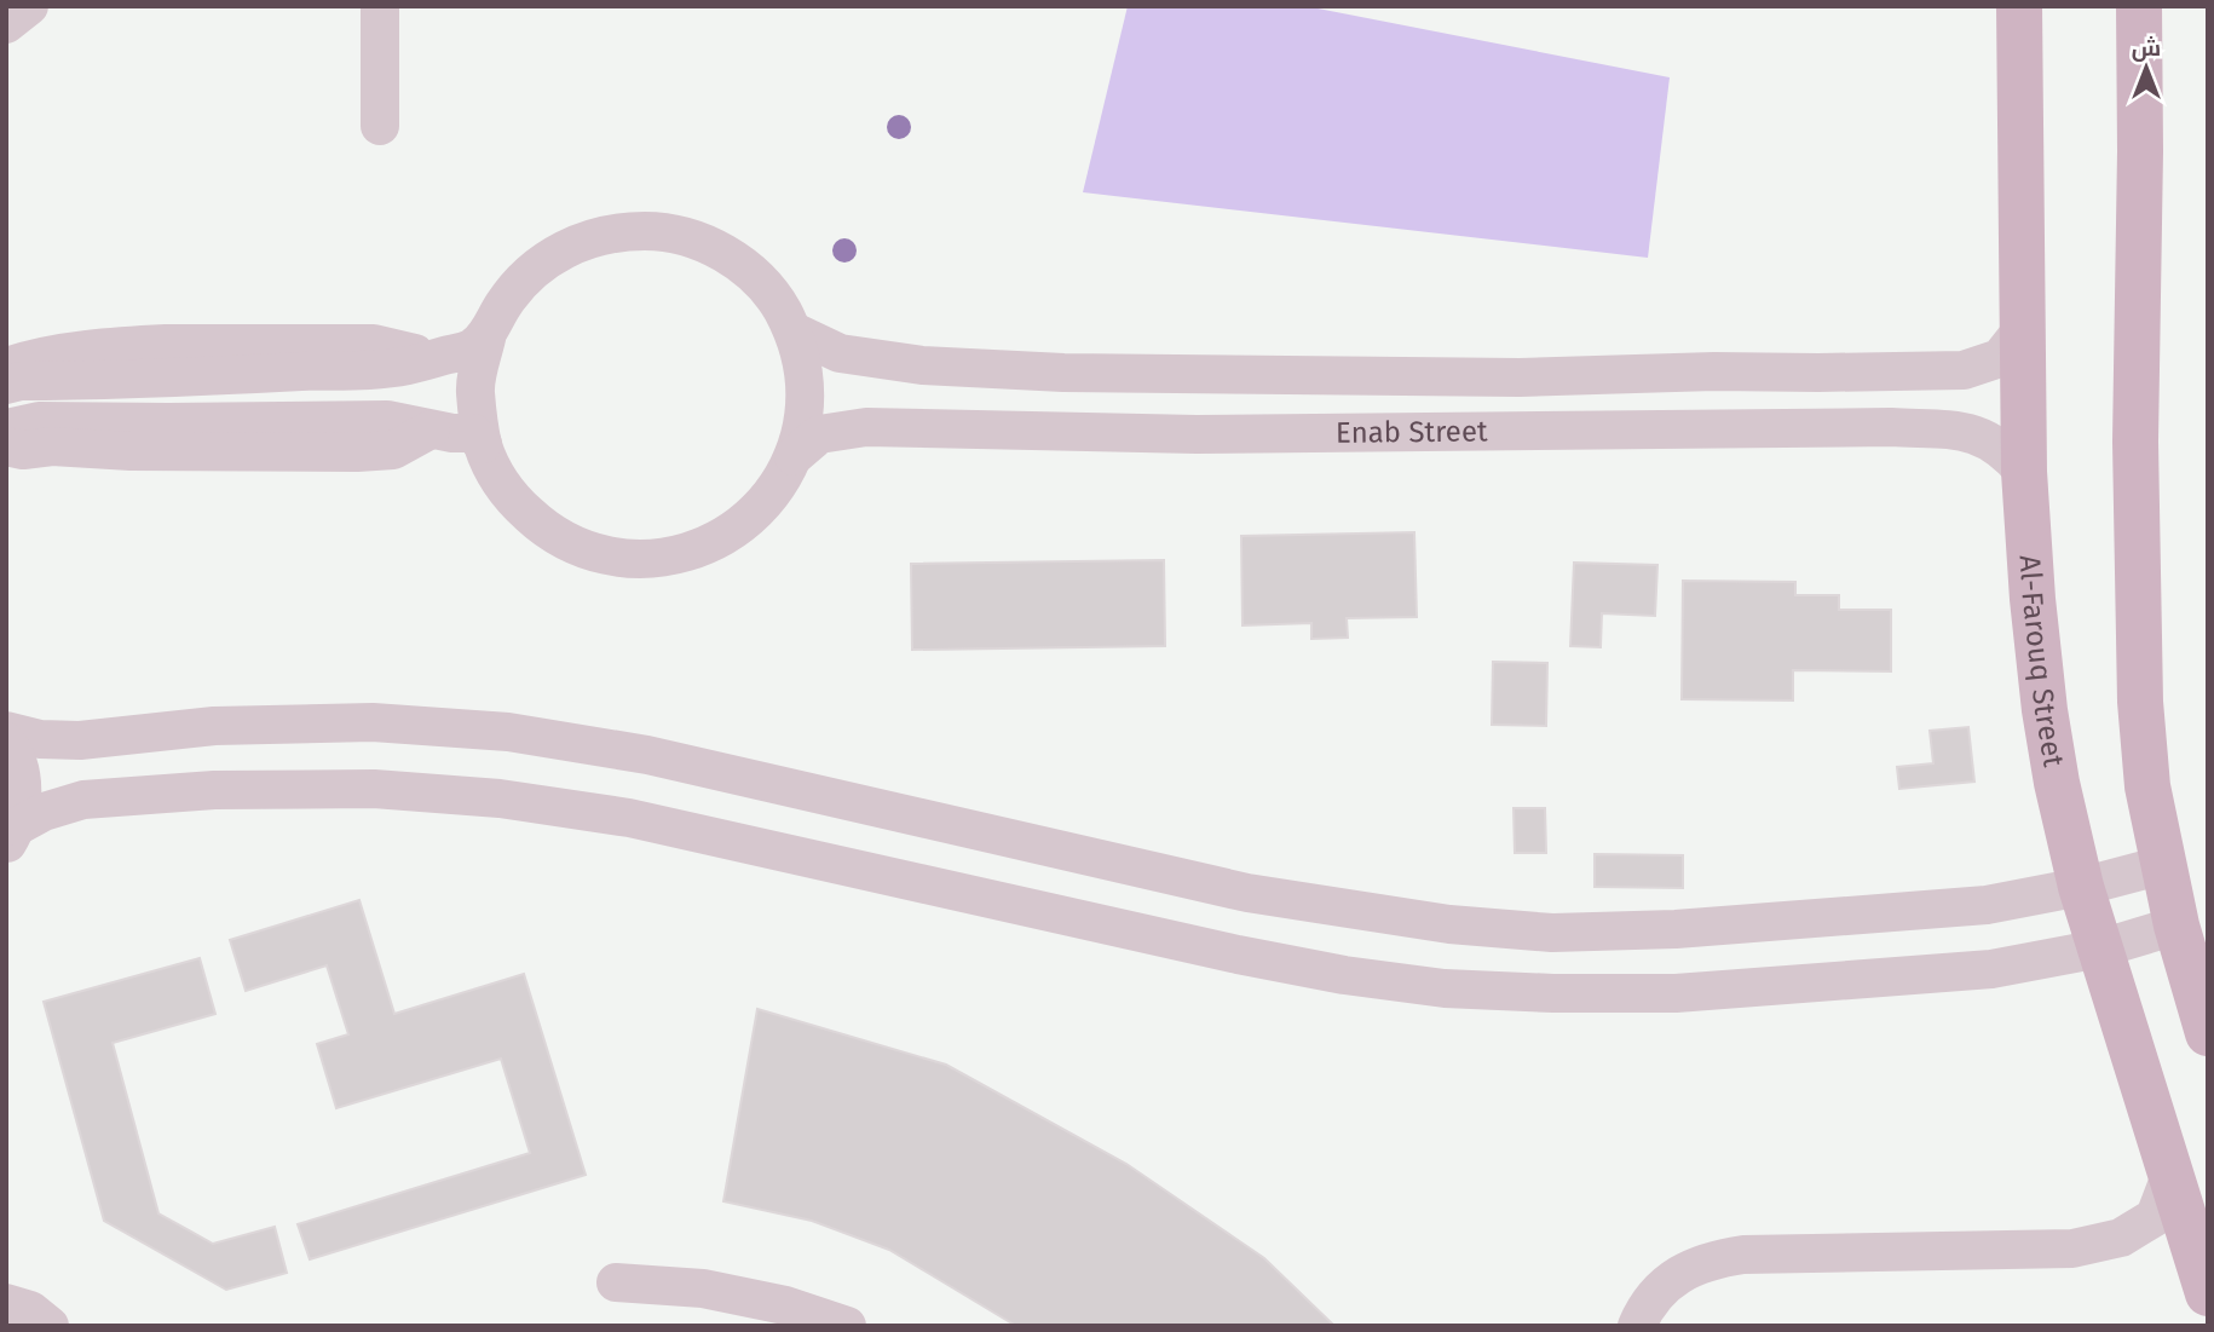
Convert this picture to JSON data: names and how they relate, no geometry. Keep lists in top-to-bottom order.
{
  "streets": {
    "main road": ["Al-Farouq Street"],
    "street": ["Enab Street"]
  },
  "crossings": [
    ["Enab Street", "Al-Farouq Street"]
  ],
  "north": "top"
}
